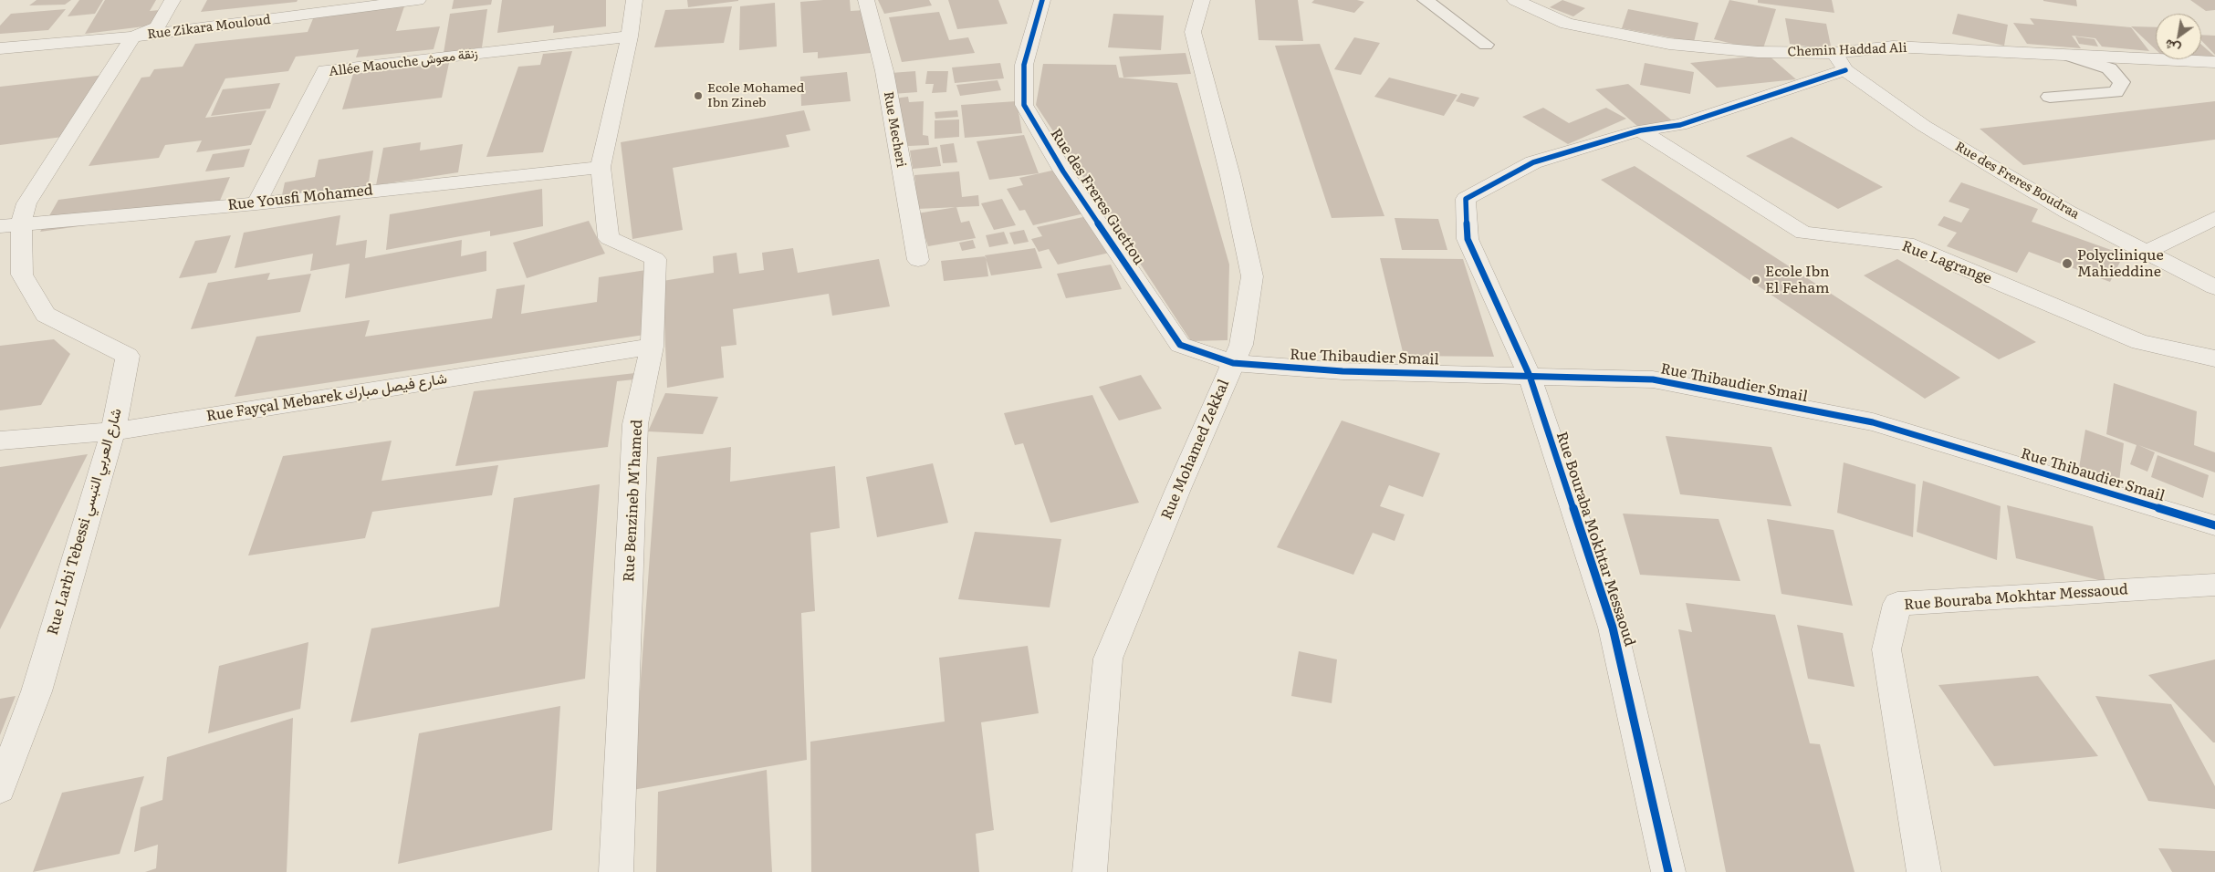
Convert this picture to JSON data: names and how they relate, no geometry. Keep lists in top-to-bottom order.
{
  "streets": {
    "street": [
      "Rue Zikara Mouloud",
      "Chemin Haddad Ali",
      "Allée Maouche زنقة معوش",
      "Rue Mecheri",
      "Rue des Freres Boudraa",
      "Rue des Freres Guettou",
      "Rue Yousfi Mohamed",
      "Rue Lagrange",
      "Rue Thibaudier Smail",
      "Rue Fayçal Mebarek شارع فيصل مبارك",
      "Rue Mohamed Zekkal",
      "Rue Benzineb M'hamed",
      "Rue Larbi Tebessi شارع العربي التبسي",
      "Rue Bouraba Mokhtar Messaoud"
    ]
  },
  "crossings": [
    ["Rue Zikara Mouloud", "Rue Larbi Tebessi شارع العربي التبسي"],
    ["Chemin Haddad Ali", "Rue des Freres Boudraa"],
    ["Allée Maouche زنقة معوش", "Rue Yousfi Mohamed"],
    ["Allée Maouche زنقة معوش", "Rue Benzineb M'hamed"],
    ["Rue des Freres Guettou", "Rue Thibaudier Smail"],
    ["Rue des Freres Guettou", "Rue Mohamed Zekkal"],
    ["Rue Yousfi Mohamed", "Rue Benzineb M'hamed"],
    ["Rue Yousfi Mohamed", "Rue Larbi Tebessi شارع العربي التبسي"],
    ["Rue Lagrange", "Rue Bouraba Mokhtar Messaoud"],
    ["Rue Thibaudier Smail", "Rue Mohamed Zekkal"],
    ["Rue Thibaudier Smail", "Rue Bouraba Mokhtar Messaoud"],
    ["Rue Fayçal Mebarek شارع فيصل مبارك", "Rue Benzineb M'hamed"],
    ["Rue Fayçal Mebarek شارع فيصل مبارك", "Rue Larbi Tebessi شارع العربي التبسي"]
  ],
  "places": ["Ecole Mohamed Ibn Zineb", "Polyclinique Mahieddine", "Ecole Ibn El Feham"],
  "north": "bottom left"
}
